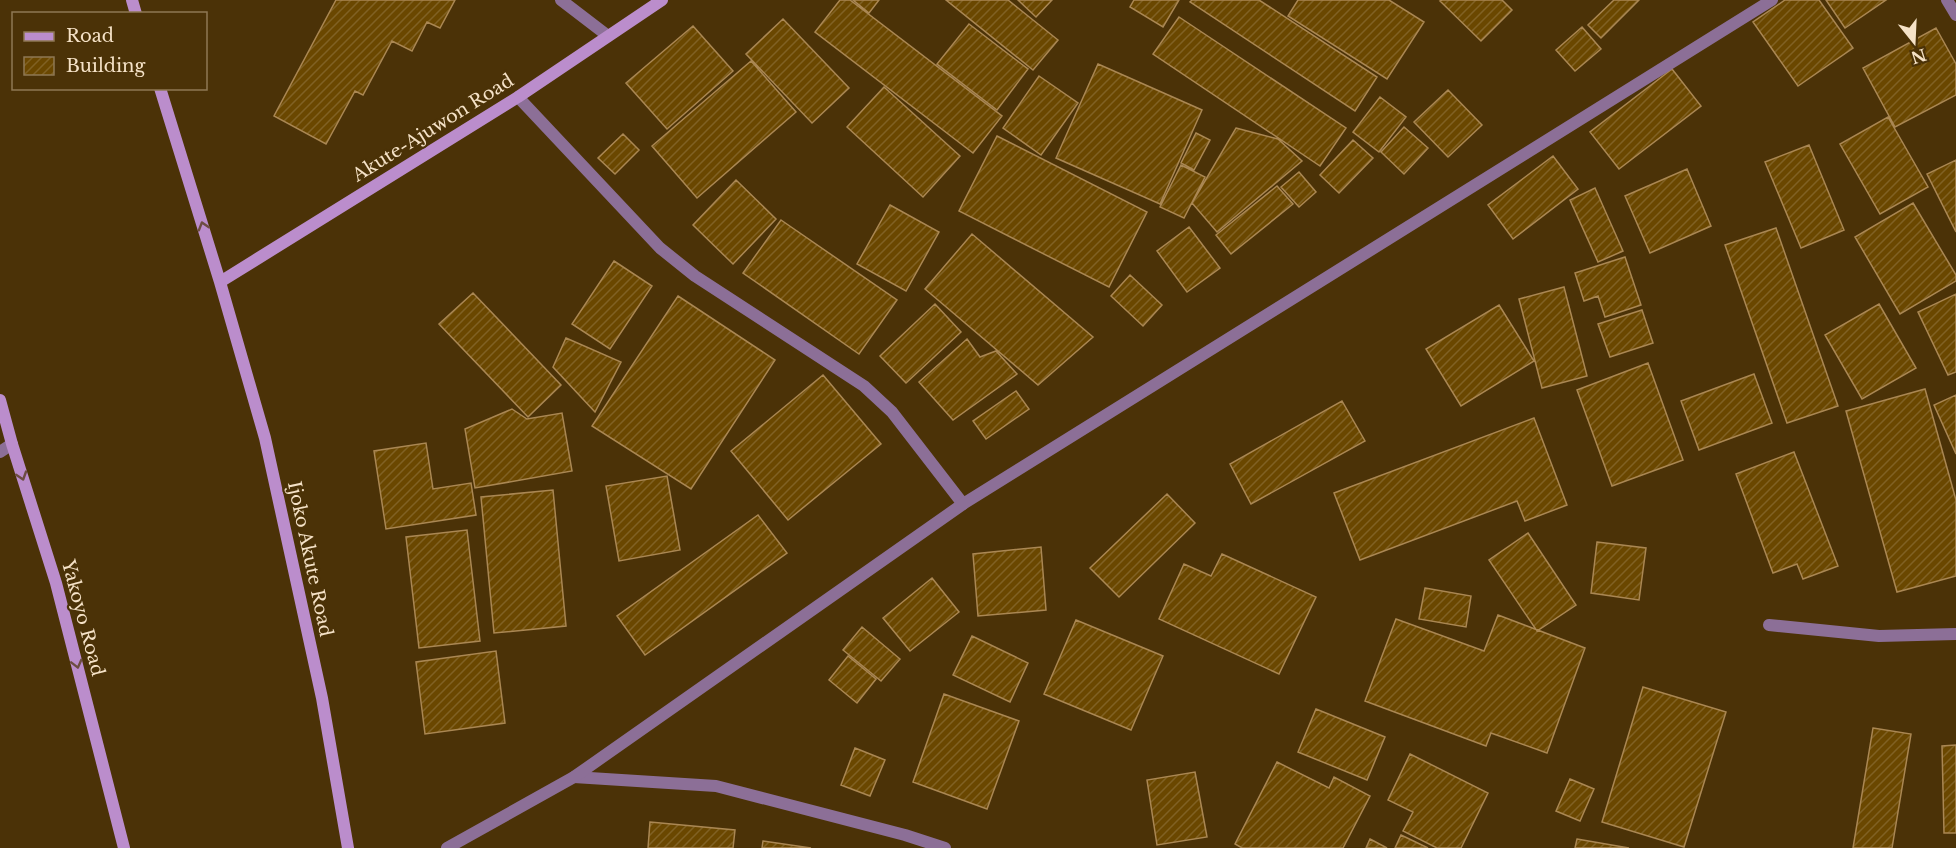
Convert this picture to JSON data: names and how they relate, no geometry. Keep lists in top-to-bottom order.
{
  "streets": {
    "main road": ["Akute-Ajuwon Road", "Ijoko Akute Road", "Yakoyo Road"]
  },
  "crossings": [
    ["Akute-Ajuwon Road", "Ijoko Akute Road"]
  ],
  "one_way": ["Yakoyo Road"],
  "legend": ["Road", "Building"],
  "north": "bottom"
}
